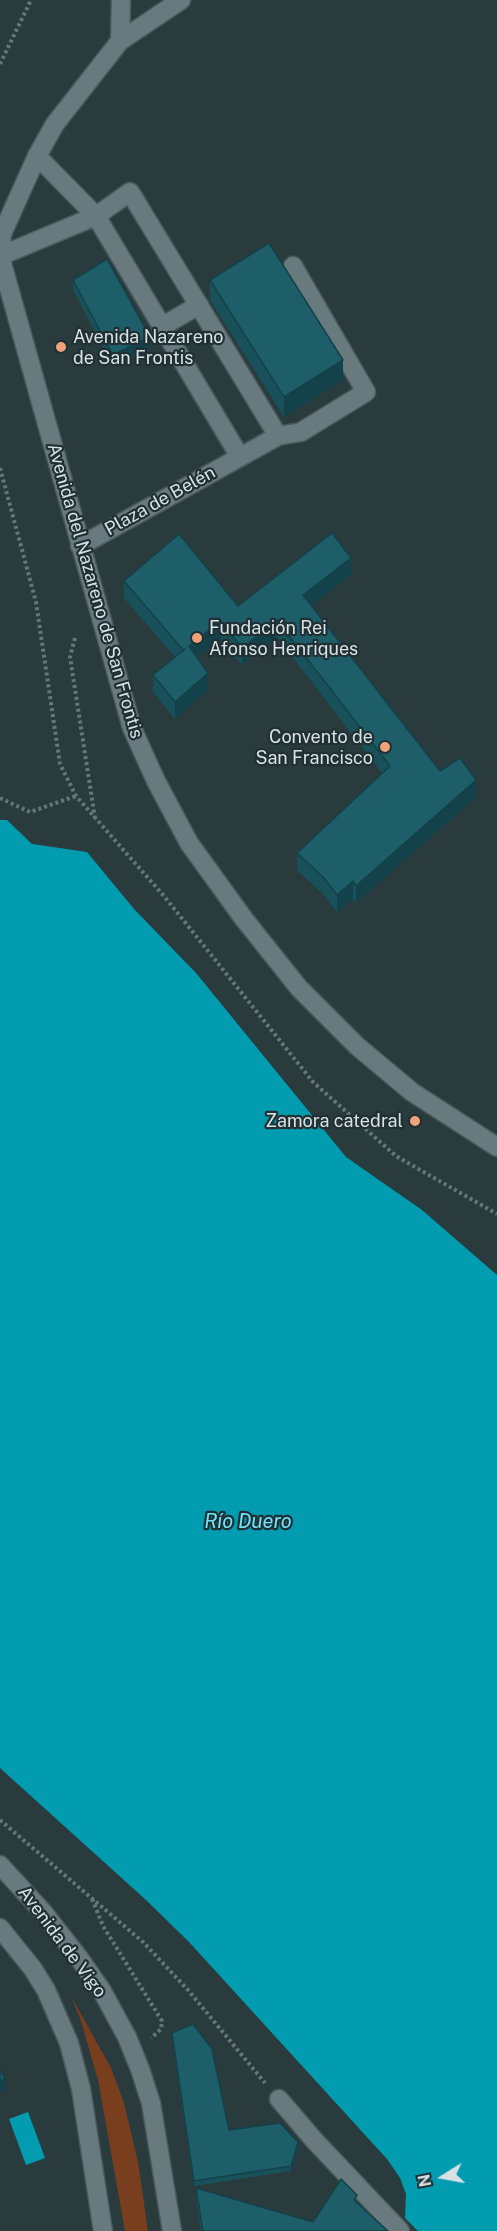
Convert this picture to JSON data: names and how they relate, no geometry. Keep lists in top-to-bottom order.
{
  "streets": {
    "street": ["Plaza de Belén", "Avenida del Nazareno de San Frontis", "Avenida de Vigo"]
  },
  "crossings": [
    ["Plaza de Belén", "Avenida del Nazareno de San Frontis"]
  ],
  "water": ["Río Duero"],
  "places": [
    "Avenida Nazareno de San Frontis",
    "Fundación Rei Afonso Henriques",
    "Convento de San Francisco",
    "Zamora catedral"
  ],
  "north": "left"
}
